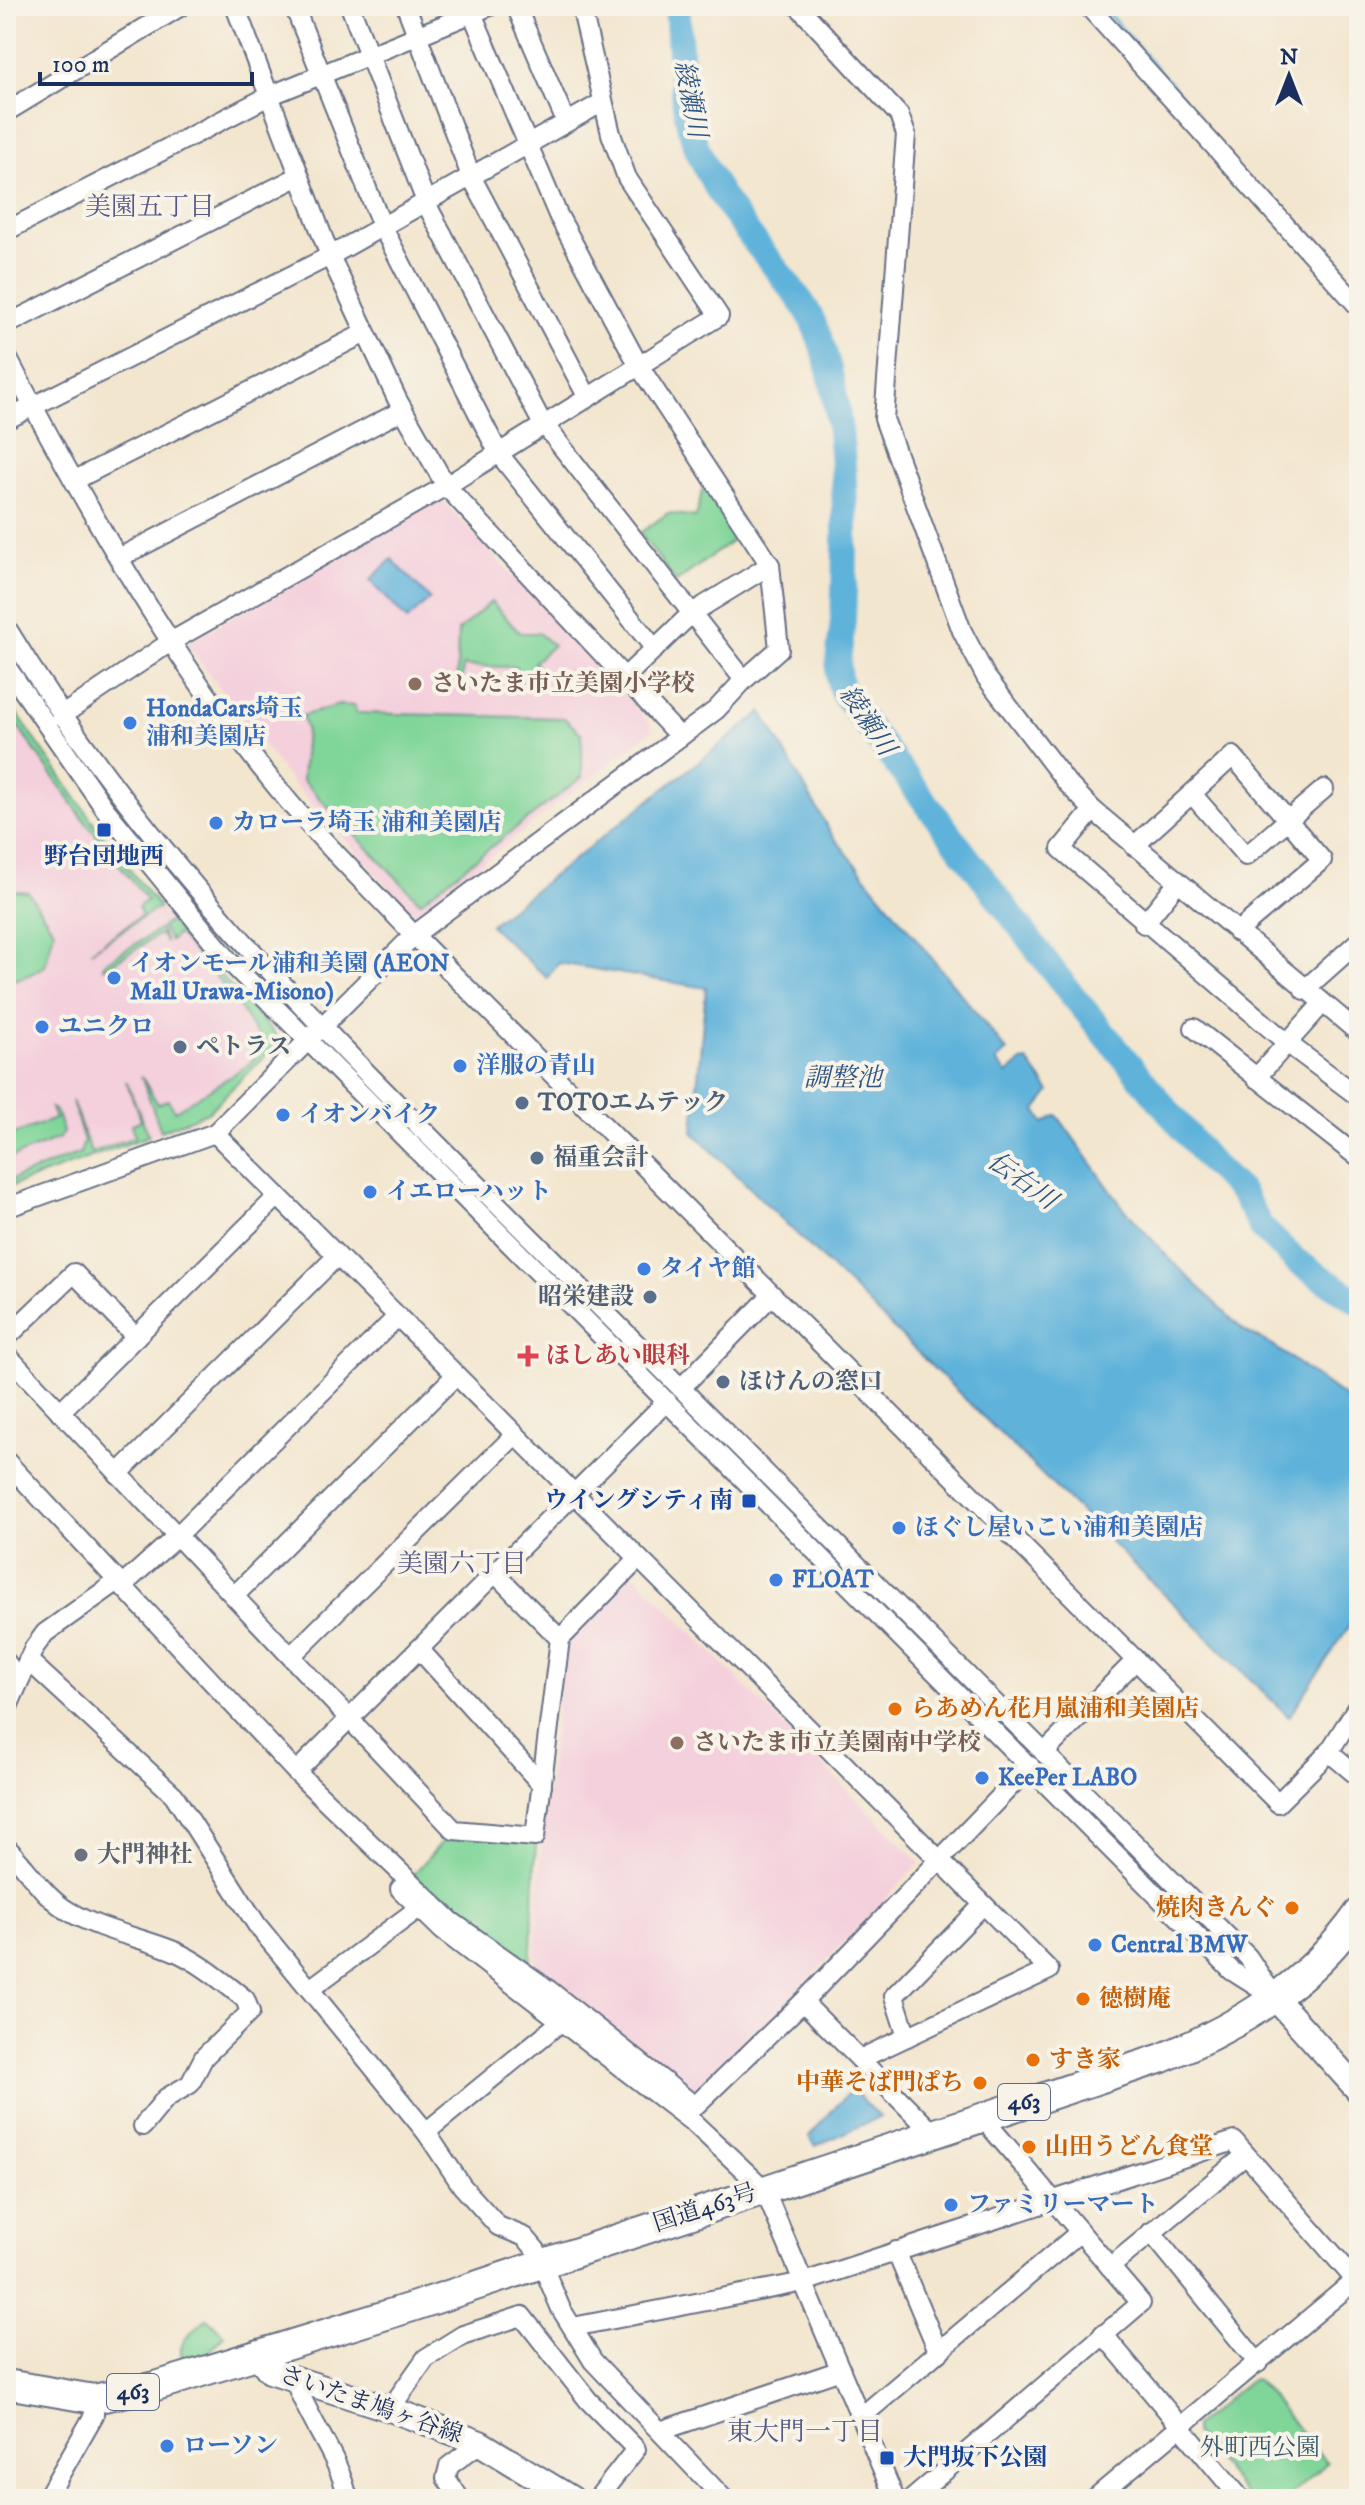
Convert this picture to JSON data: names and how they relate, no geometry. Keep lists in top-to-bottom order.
{
  "streets": {
    "highway": ["463", "国道463号"],
    "main road": ["さいたま鳩ヶ谷線"]
  },
  "crossings": [
    ["国道463号", "さいたま鳩ヶ谷線"]
  ],
  "districts": ["美園五丁目", "美園六丁目", "東大門一丁目"],
  "water": ["綾瀬川", "調整池", "伝右川"],
  "parks": ["外町西公園"],
  "places": {
    "other": [
      "さいたま市立美園小学校",
      "HondaCars埼玉 浦和美園店",
      "カローラ埼玉 浦和美園店",
      "イオンモール浦和美園 (AEON Mall Urawa-Misono)",
      "ユニクロ",
      "ペトラス",
      "洋服の青山",
      "TOTOエムテック",
      "イオンバイク",
      "福重会計",
      "イエローハット",
      "タイヤ館",
      "昭栄建設",
      "ほけんの窓口",
      "ほぐし屋いこい浦和美園店",
      "FLOAT",
      "らあめん花月嵐浦和美園店",
      "さいたま市立美園南中学校",
      "KeePer LABO",
      "大門神社",
      "焼肉きんぐ",
      "Central BMW",
      "徳樹庵",
      "すき家",
      "中華そば門ぱち",
      "山田うどん食堂",
      "ファミリーマート",
      "ローソン"
    ],
    "transit": ["野台団地西", "ウイングシティ南", "大門坂下公園"],
    "health": ["ほしあい眼科"]
  },
  "scale_bar": "100 m",
  "north": "top"
}
